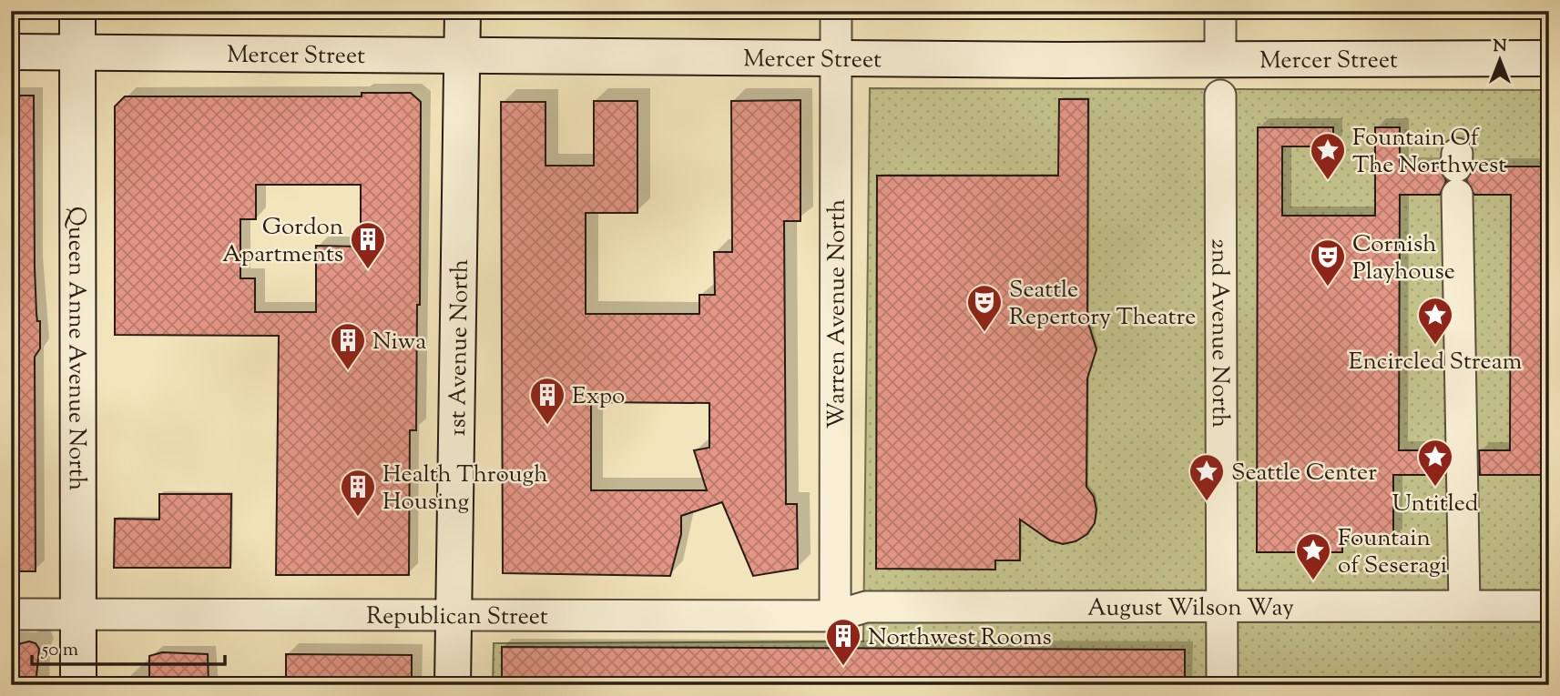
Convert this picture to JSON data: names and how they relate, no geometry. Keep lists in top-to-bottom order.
{
  "streets": {
    "main road": ["Mercer Street", "Queen Anne Avenue North", "1st Avenue North"],
    "street": [
      "Warren Avenue North",
      "2nd Avenue North",
      "August Wilson Way",
      "Republican Street"
    ]
  },
  "crossings": [
    ["Mercer Street", "Warren Avenue North"],
    ["Mercer Street", "Queen Anne Avenue North"],
    ["Mercer Street", "1st Avenue North"],
    ["Warren Avenue North", "August Wilson Way"],
    ["Warren Avenue North", "Republican Street"],
    ["2nd Avenue North", "August Wilson Way"],
    ["Queen Anne Avenue North", "Republican Street"],
    ["1st Avenue North", "Republican Street"],
    ["August Wilson Way", "Republican Street"]
  ],
  "places": {
    "place": [
      "Fountain Of The Northwest",
      "Encircled Stream",
      "Untitled",
      "Seattle Center",
      "Fountain of Seseragi"
    ],
    "building": [
      "Gordon Apartments",
      "Niwa",
      "Expo",
      "Health Through Housing",
      "Northwest Rooms"
    ],
    "theatre": ["Cornish Playhouse", "Seattle Repertory Theatre"]
  },
  "scale_bar": "50 m",
  "north": "top"
}
